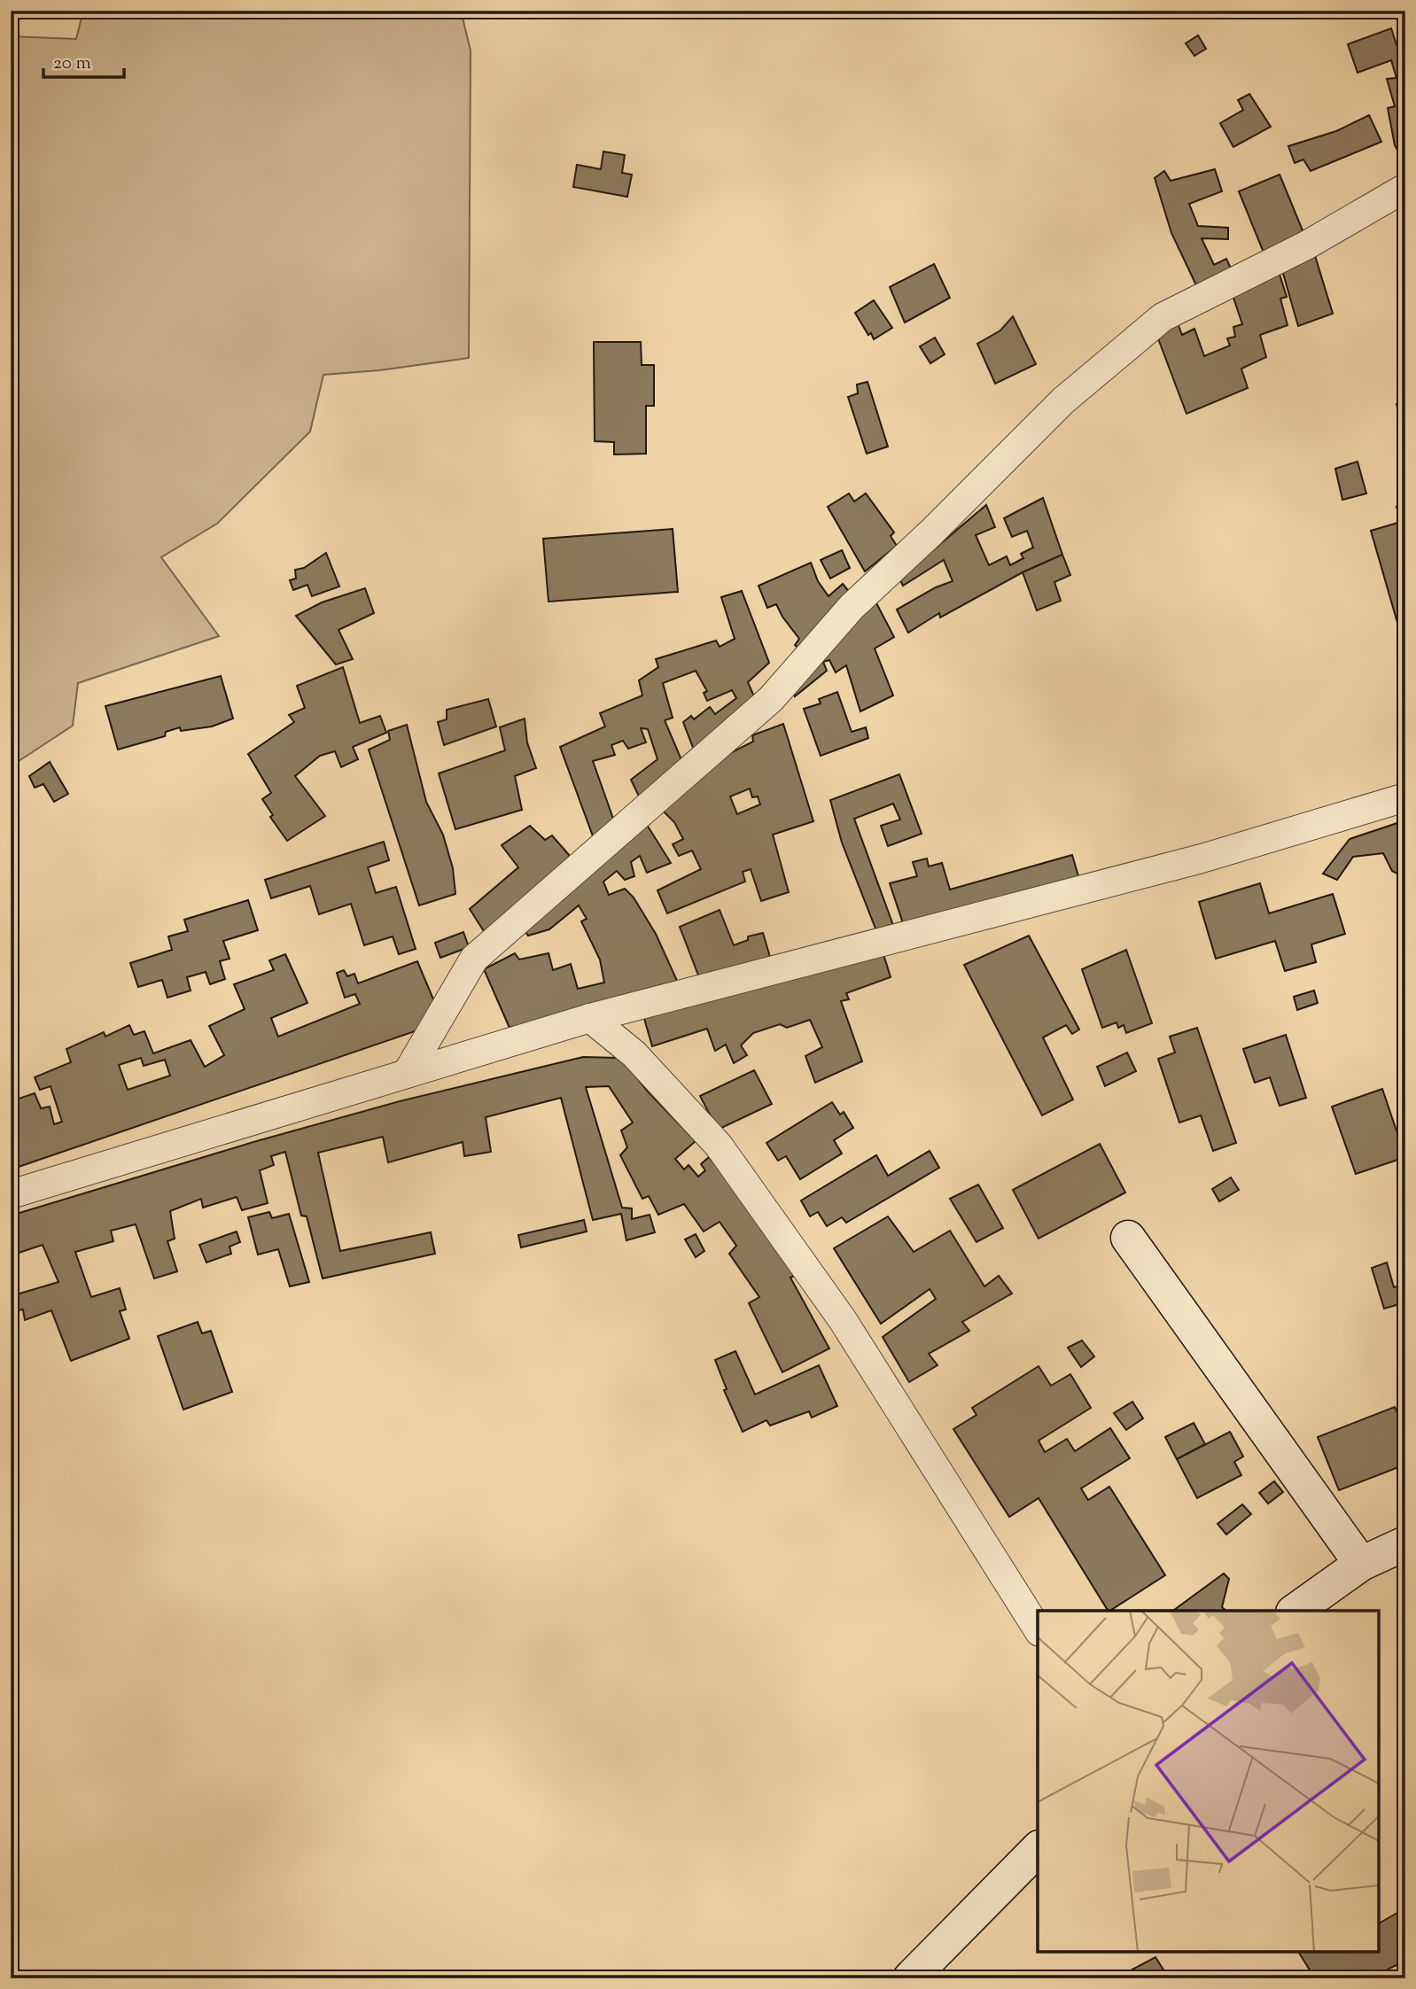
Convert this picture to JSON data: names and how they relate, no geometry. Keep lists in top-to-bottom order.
{
  "scale_bar": "20 m"
}
